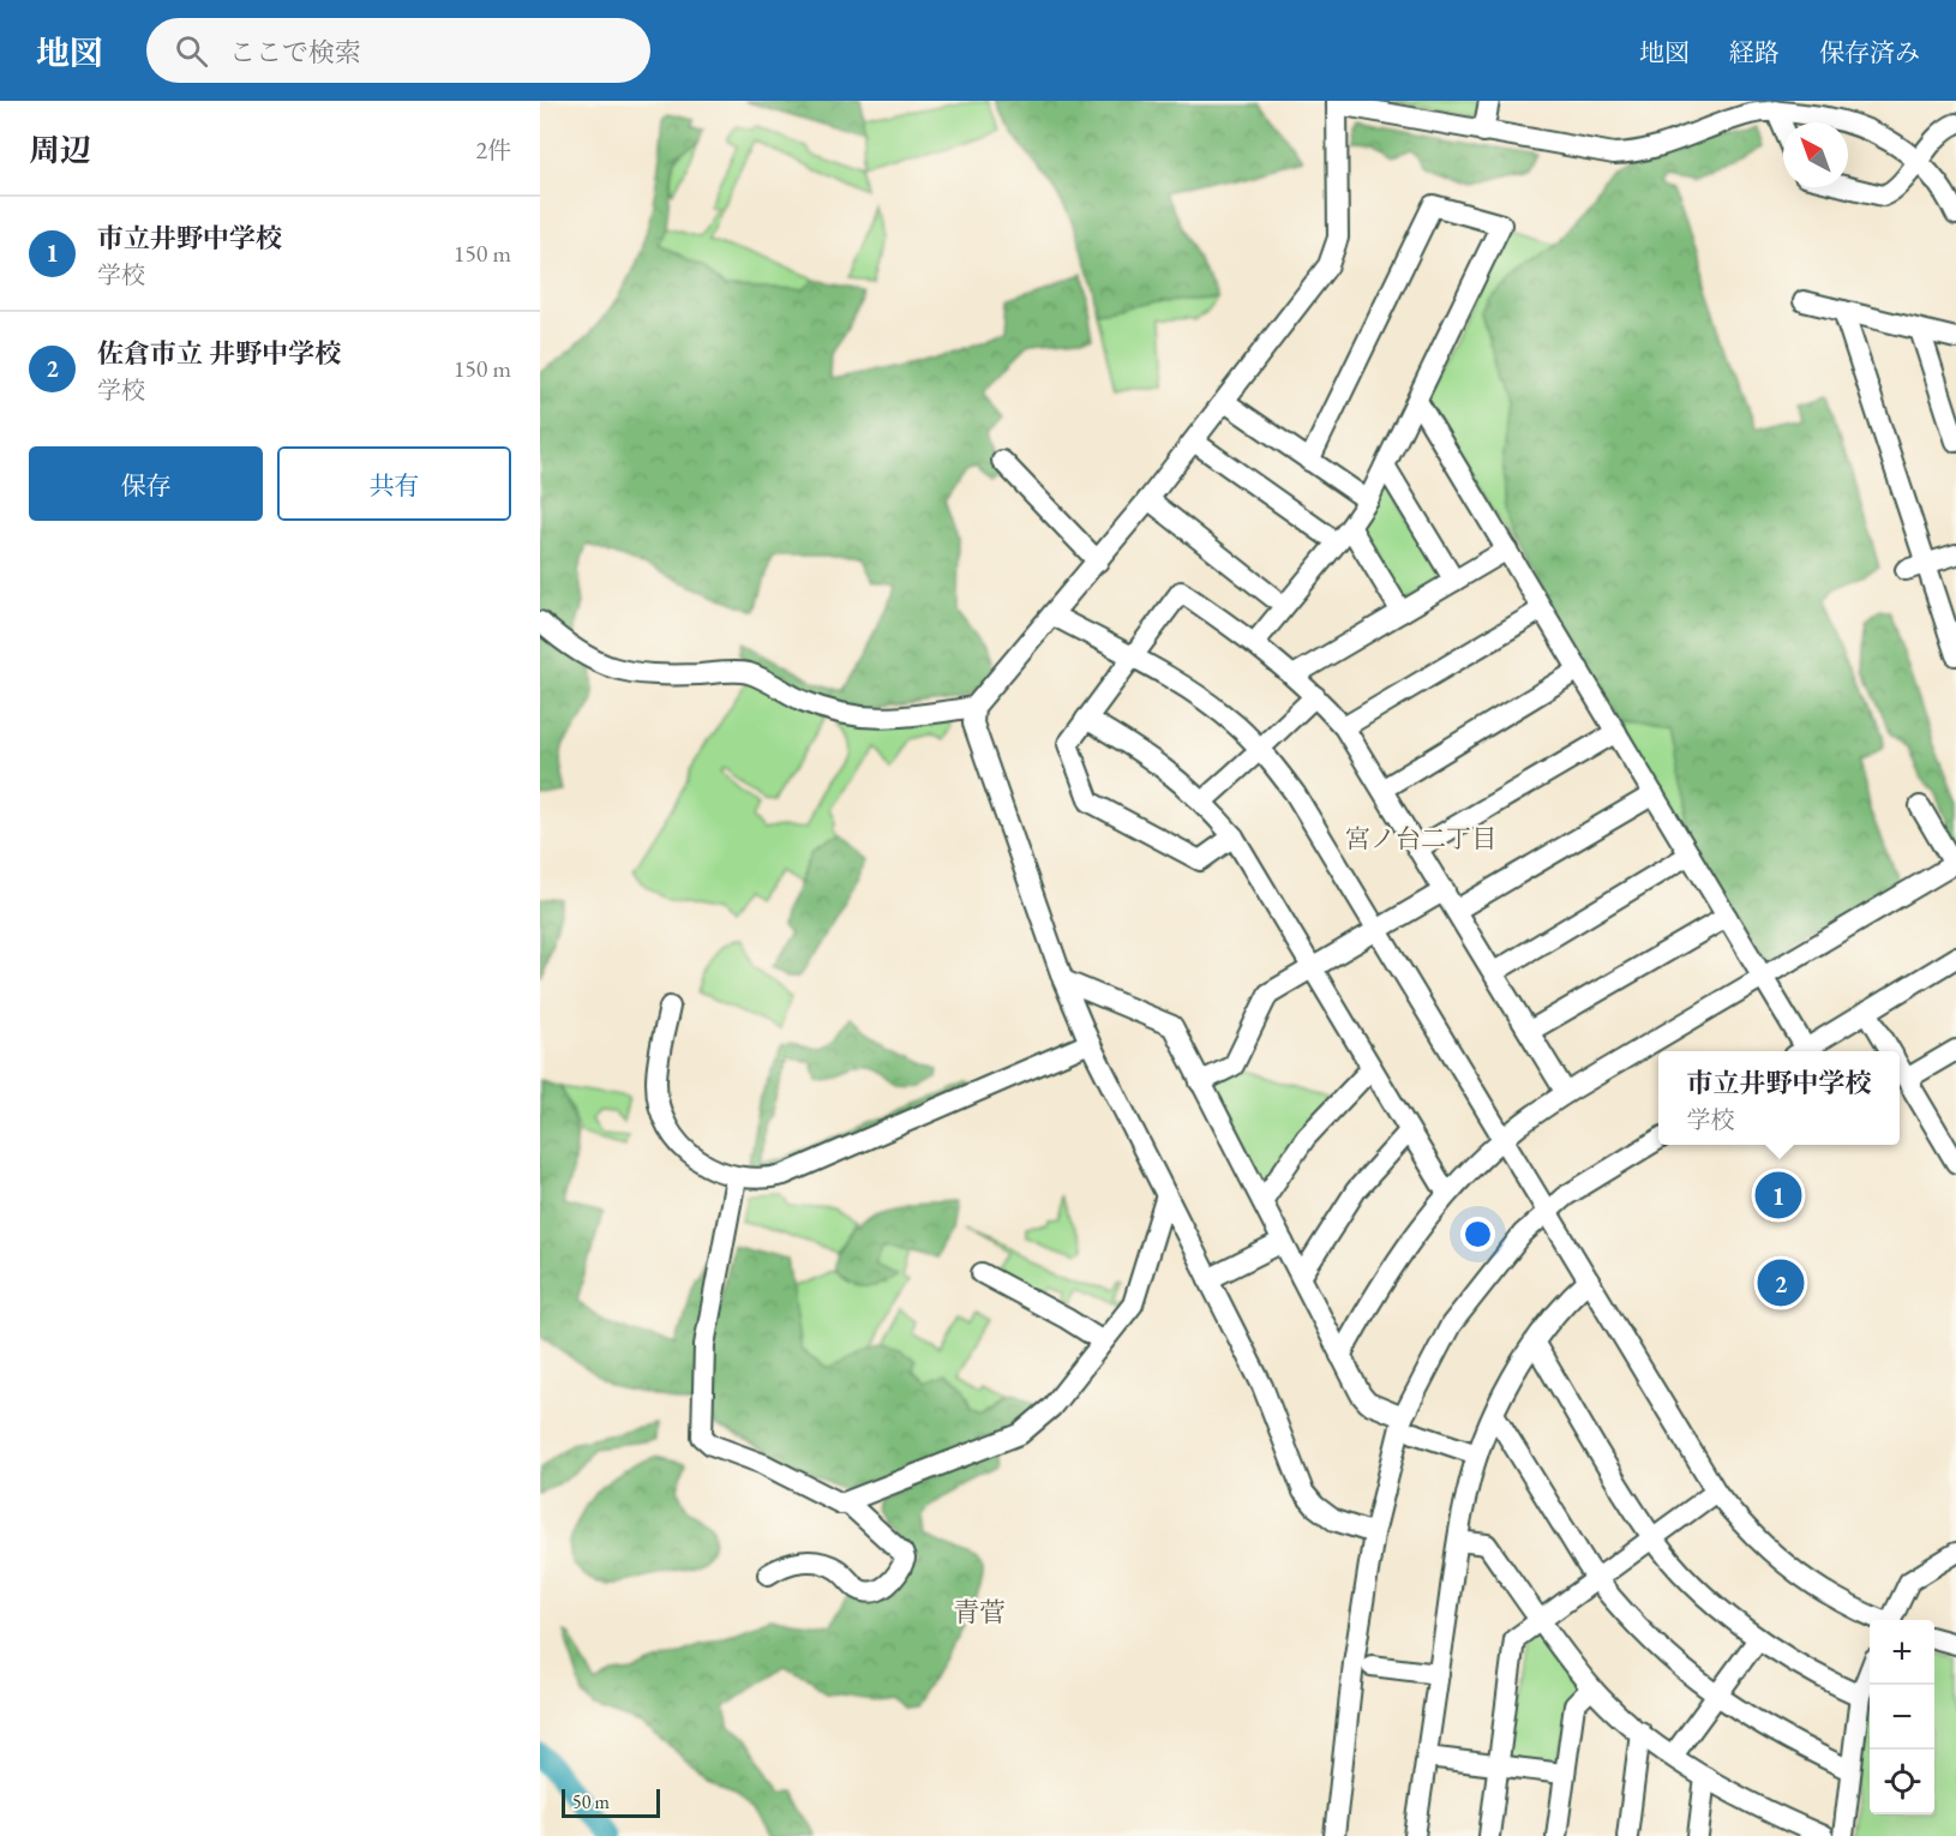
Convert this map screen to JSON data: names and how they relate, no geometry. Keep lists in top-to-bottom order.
{
  "districts": ["宮ノ台二丁目", "青菅"],
  "scale_bar": "50 m",
  "north": "top left",
  "page": {
    "header": "地図",
    "search": "ここで検索",
    "nav": ["地図", "経路", "保存済み"],
    "heading": ["周辺", "2件"],
    "list": [
      {
        "mark": "1",
        "name": "市立井野中学校",
        "note": "学校",
        "value": "150 m"
      },
      {
        "mark": "2",
        "name": "佐倉市立 井野中学校",
        "note": "学校",
        "value": "150 m"
      }
    ],
    "buttons": ["保存", "共有"],
    "popup": ["市立井野中学校", "学校"],
    "pins": ["1", "2"],
    "map_buttons": ["+", "−"],
    "scale": "50 m"
  }
}
